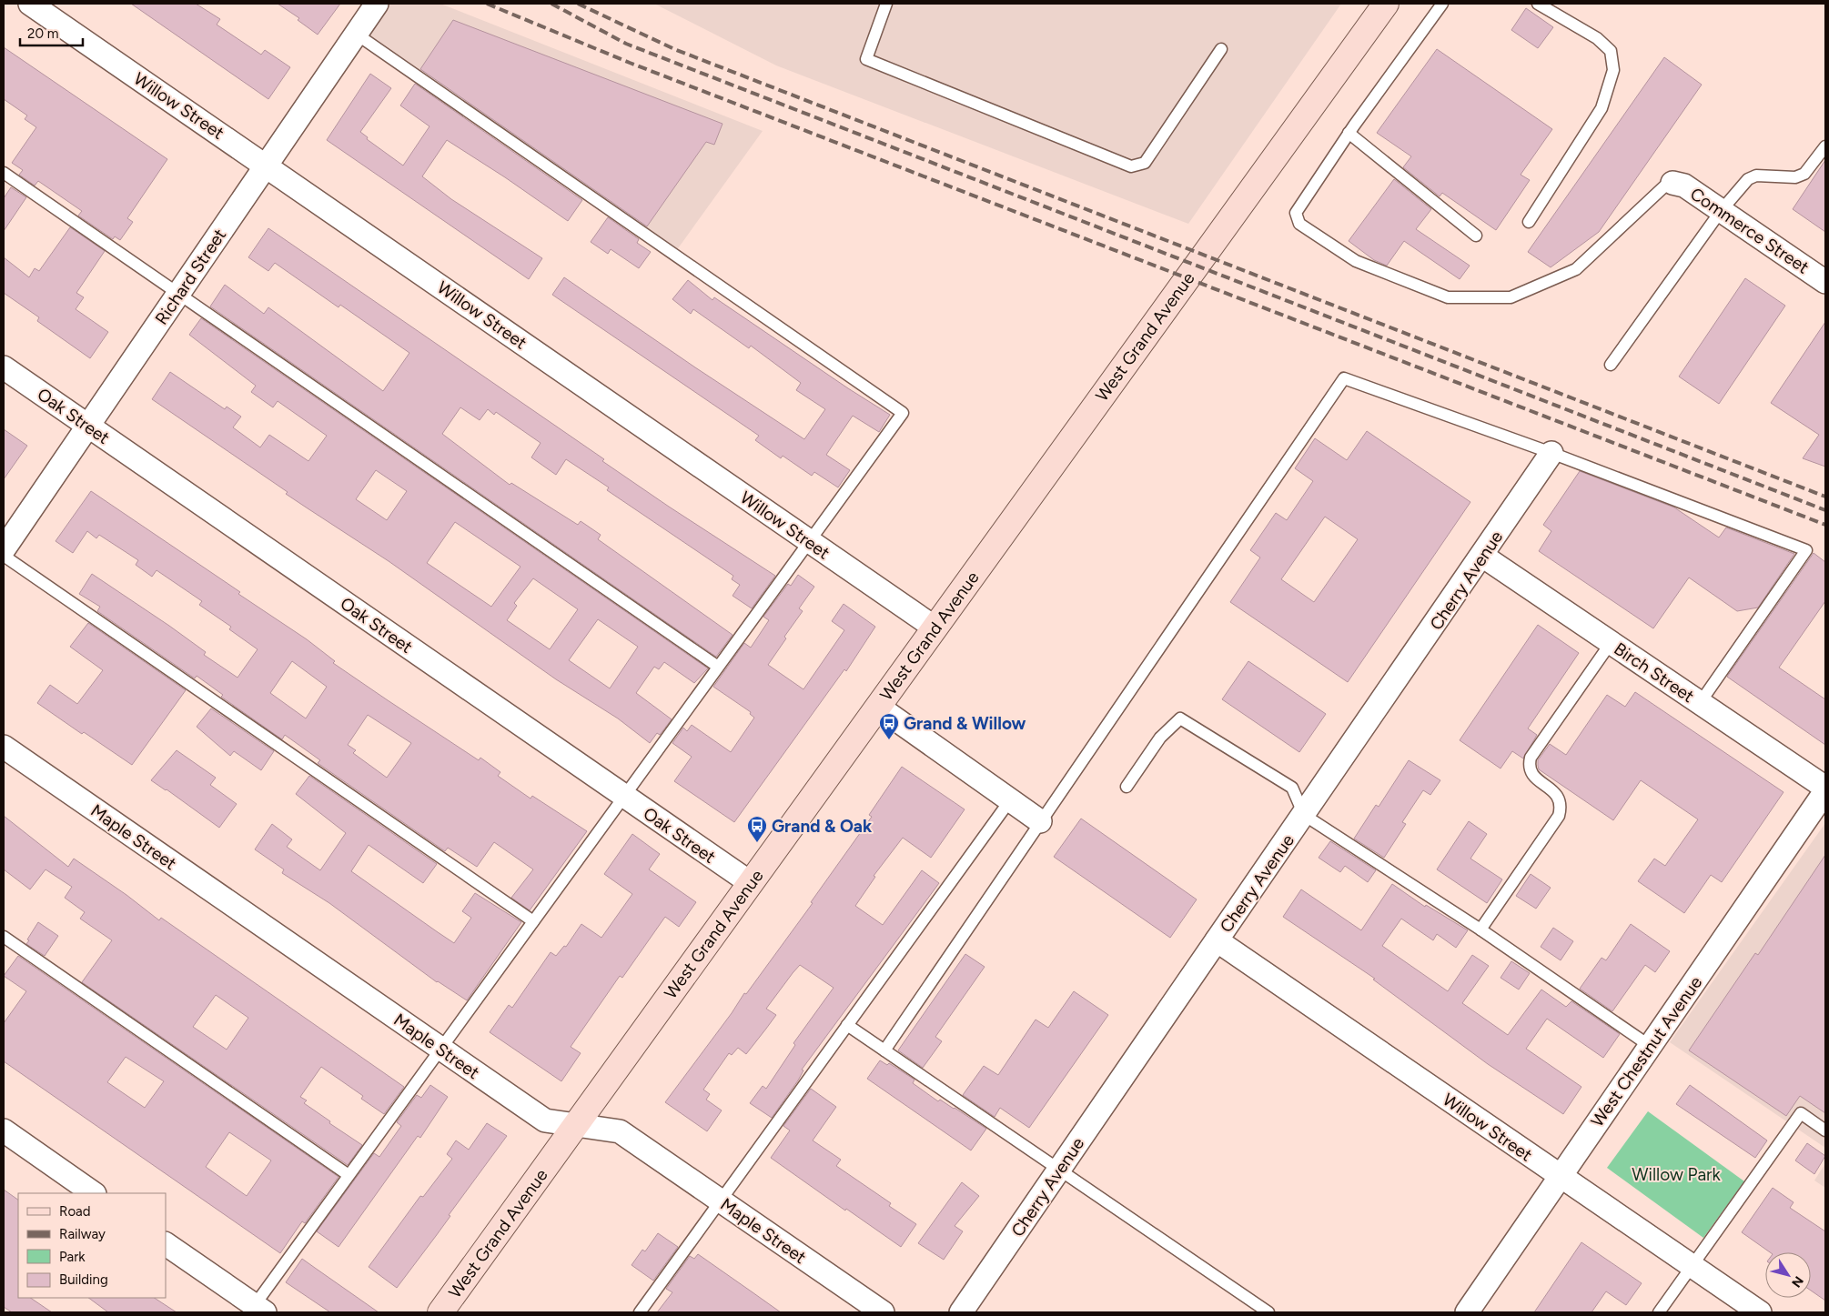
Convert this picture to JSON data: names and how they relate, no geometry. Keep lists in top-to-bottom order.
{
  "streets": {
    "main road": ["West Grand Avenue"],
    "street": [
      "Willow Street",
      "Commerce Street",
      "Richard Street",
      "Oak Street",
      "Cherry Avenue",
      "Birch Street",
      "Maple Street",
      "West Chestnut Avenue"
    ]
  },
  "crossings": [
    ["Willow Street", "Richard Street"],
    ["Willow Street", "West Grand Avenue"],
    ["Willow Street", "Cherry Avenue"],
    ["Willow Street", "West Chestnut Avenue"],
    ["Richard Street", "Oak Street"],
    ["West Grand Avenue", "Oak Street"],
    ["West Grand Avenue", "Maple Street"],
    ["Cherry Avenue", "Birch Street"]
  ],
  "parks": ["Willow Park"],
  "places": {
    "bus stop": ["Grand & Willow", "Grand & Oak"]
  },
  "legend": [
    "Road",
    "Railway",
    "Park",
    "Building"
  ],
  "scale_bar": "20 m",
  "north": "bottom right"
}
